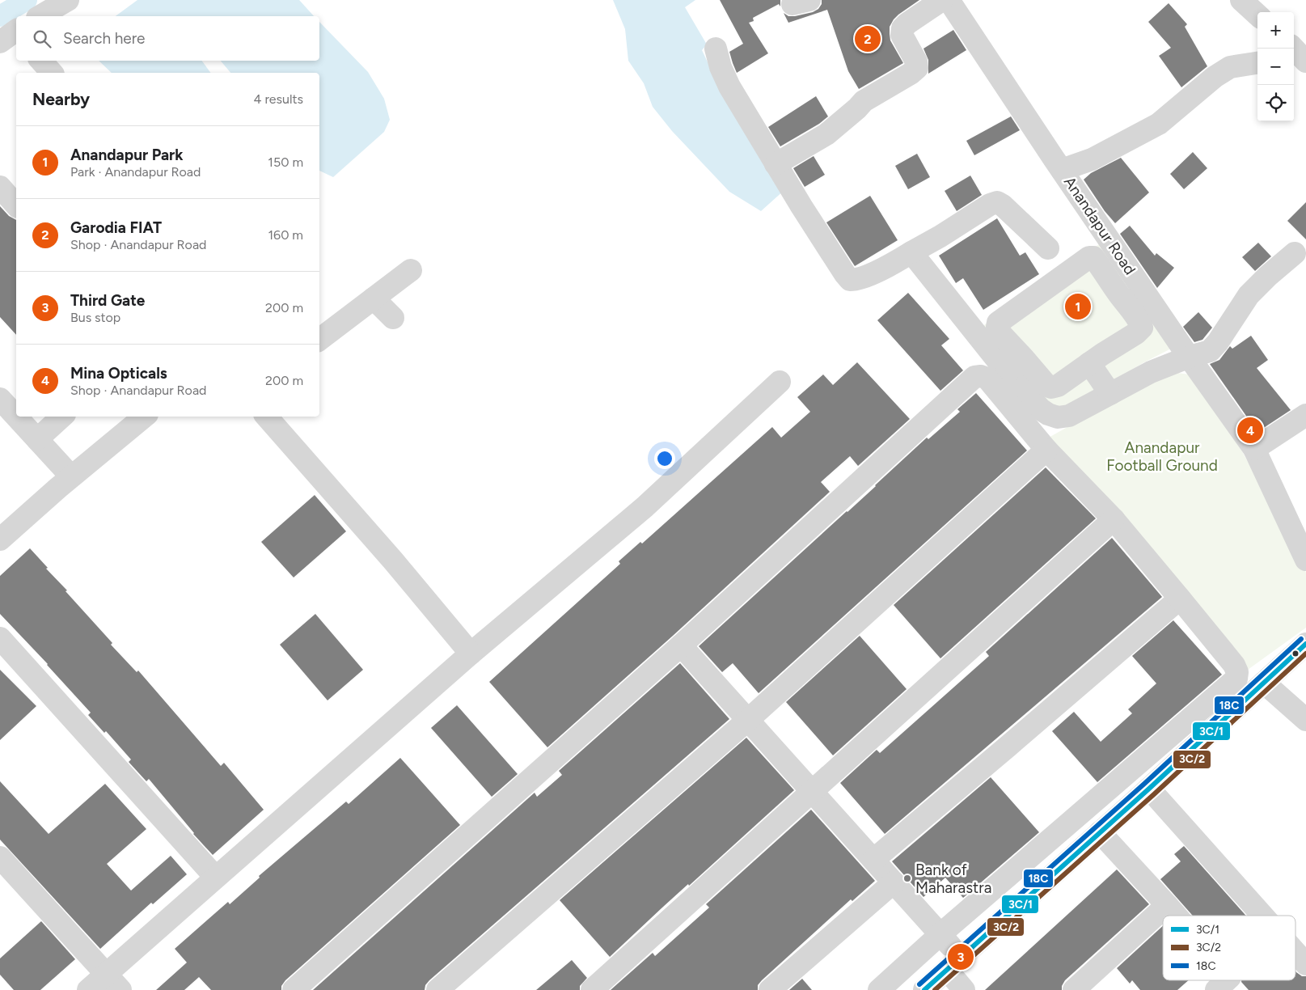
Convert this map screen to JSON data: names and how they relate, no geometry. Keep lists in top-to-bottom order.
{
  "streets": {
    "street": ["Anandapur Road"]
  },
  "parks": ["Anandapur Football Ground"],
  "places": ["Bank of Maharastra"],
  "lines": ["transit line 18C", "transit line 3C/1", "transit line 3C/2"],
  "legend": ["3C/1", "3C/2", "18C"],
  "page": {
    "map_buttons": ["+", "−"],
    "search": "Search here",
    "pins": [
      "2",
      "1",
      "4",
      "3"
    ],
    "heading": ["Nearby", "4 results"],
    "list": [
      {
        "mark": "1",
        "name": "Anandapur Park",
        "note": "Park · Anandapur Road",
        "value": "150 m"
      },
      {
        "mark": "2",
        "name": "Garodia FIAT",
        "note": "Shop · Anandapur Road",
        "value": "160 m"
      },
      {
        "mark": "3",
        "name": "Third Gate",
        "note": "Bus stop",
        "value": "200 m"
      },
      {
        "mark": "4",
        "name": "Mina Opticals",
        "note": "Shop · Anandapur Road",
        "value": "200 m"
      }
    ]
  }
}
